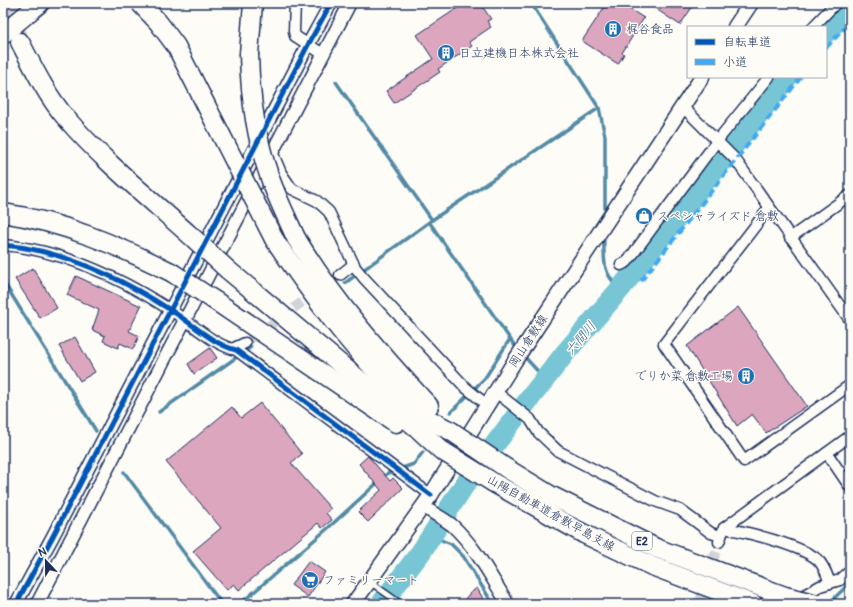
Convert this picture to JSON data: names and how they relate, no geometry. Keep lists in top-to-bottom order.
{
  "streets": {
    "highway": ["山陽自動車道倉敷早島支線", "E2"],
    "main road": ["岡山倉敷線"]
  },
  "water": ["六間川"],
  "places": {
    "building": ["梶谷食品", "日立建機日本株式会社", "でりか菜 倉敷工場"],
    "shop": ["スペシャライズド 倉敷"],
    "supermarket": ["ファミリーマート"]
  },
  "legend": ["自転車道", "小道"],
  "north": "top"
}
